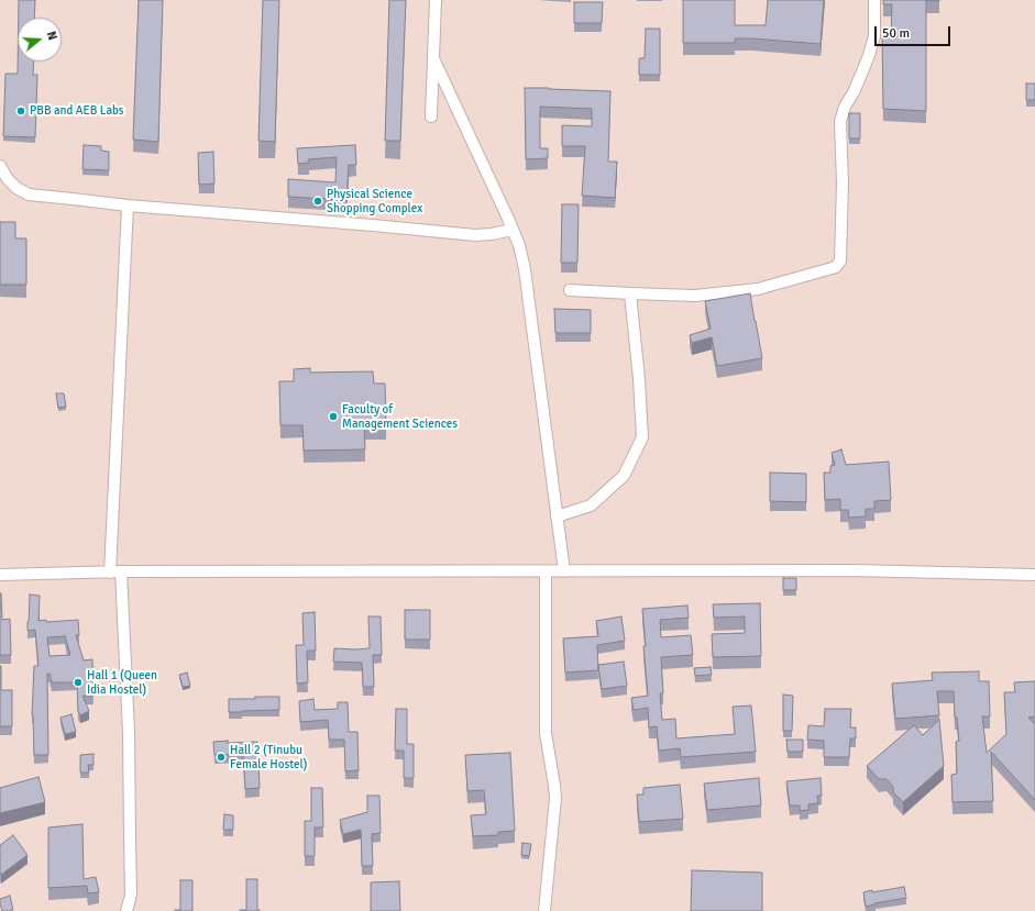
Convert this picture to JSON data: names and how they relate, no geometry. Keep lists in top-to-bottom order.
{
  "places": [
    "PBB and AEB Labs",
    "Physical Science Shopping Complex",
    "Faculty of Management Sciences",
    "Hall 1 (Queen Idia Hostel)",
    "Hall 2 (Tinubu Female Hostel)"
  ],
  "scale_bar": "50 m",
  "north": "right"
}
